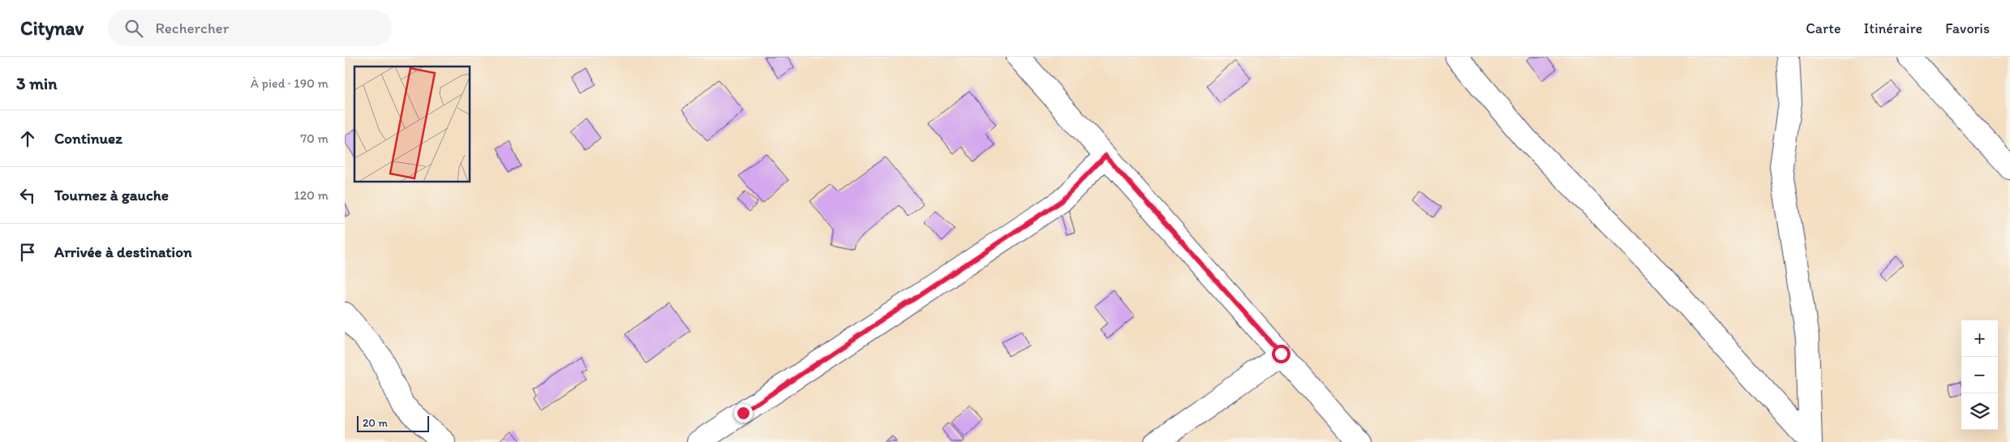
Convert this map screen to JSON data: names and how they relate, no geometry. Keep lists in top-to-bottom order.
{
  "scale_bar": "20 m",
  "page": {
    "header": "Citynav",
    "search": "Rechercher",
    "nav": ["Carte", "Itinéraire", "Favoris"],
    "heading": ["3 min", "À pied · 190 m"],
    "list": [
      ["Continuez", "70 m"],
      ["Tournez à gauche", "120 m"],
      "Arrivée à destination"
    ],
    "map_buttons": ["+", "−"],
    "scale": "20 m"
  }
}
